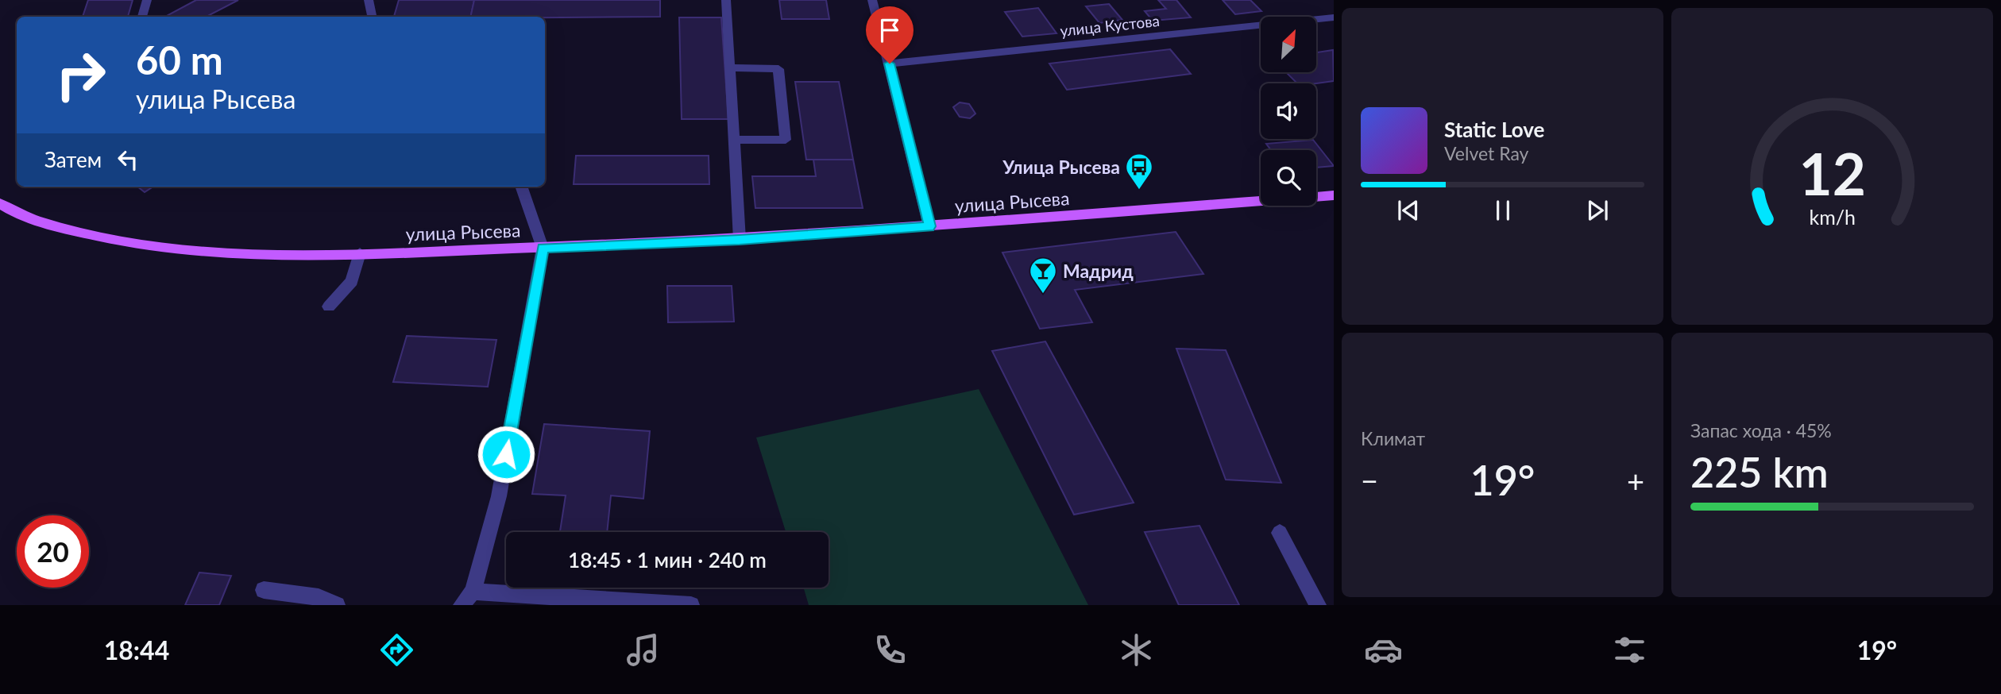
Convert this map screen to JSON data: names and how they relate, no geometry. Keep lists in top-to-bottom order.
{
  "streets": {
    "main road": ["улица Рысева"],
    "street": ["улица Кустова"]
  },
  "places": {
    "bus stop": ["Улица Рысева"],
    "bar": ["Мадрид"]
  },
  "north": "top right",
  "page": {
    "turn": ["60 m", "улица Рысева"],
    "song": ["Static Love", "Velvet Ray"],
    "then": "Затем",
    "tile": [
      "Климат",
      ["Запас хода · 45%", "225 km"]
    ],
    "heat": ["−", "19°", "+"],
    "limit": "20",
    "trip": "18:45 · 1 мин · 240 m",
    "tabs": ["18:44", "19°"],
    "gauge": ["12", "km/h"]
  }
}
